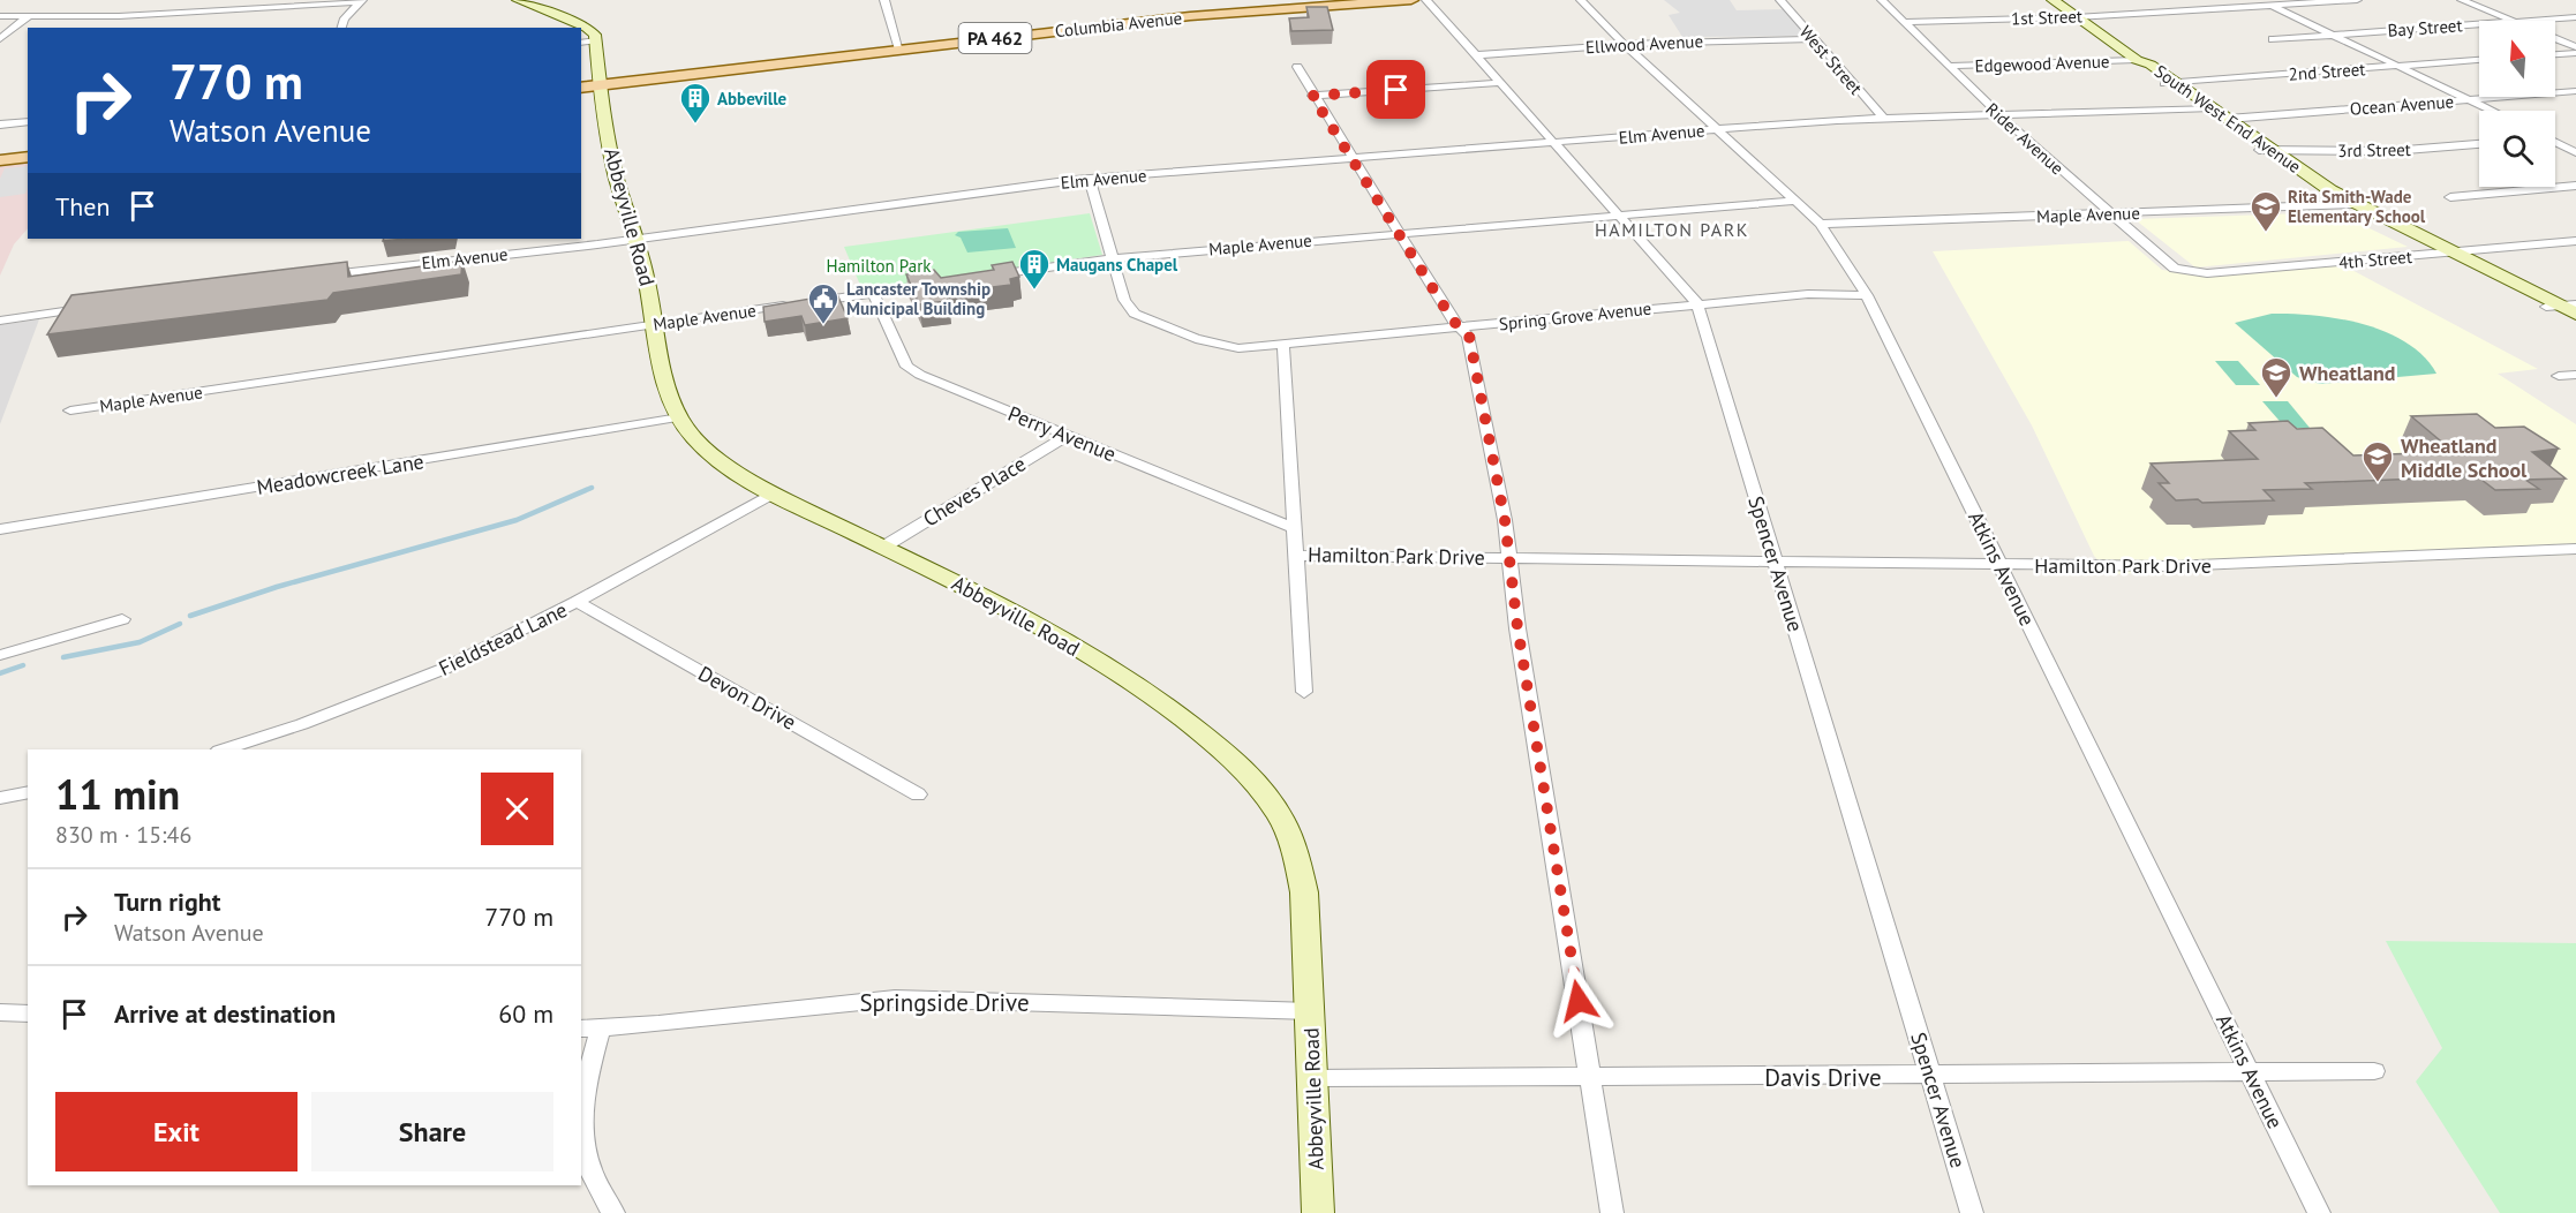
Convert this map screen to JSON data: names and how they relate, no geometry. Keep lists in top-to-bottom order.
{
  "streets": {
    "main road": ["Columbia Avenue", "PA 462"],
    "street": [
      "1st Street",
      "Bay Street",
      "Ellwood Avenue",
      "West Street",
      "Edgewood Avenue",
      "2nd Street",
      "Ocean Avenue",
      "South West End Avenue",
      "Elm Avenue",
      "Rider Avenue",
      "3rd Street",
      "Maple Avenue",
      "Abbeyville Road",
      "4th Street",
      "Spring Grove Avenue",
      "Perry Avenue",
      "Meadowcreek Lane",
      "Cheves Place",
      "Hamilton Park Drive",
      "Spencer Avenue",
      "Atkins Avenue",
      "Fieldstead Lane",
      "Devon Drive",
      "Springside Drive",
      "Davis Drive"
    ]
  },
  "crossings": [
    ["1st Street", "South West End Avenue"],
    ["1st Street", "Rider Avenue"],
    ["Columbia Avenue", "Abbeyville Road"],
    ["Ellwood Avenue", "West Street"],
    ["Ellwood Avenue", "Spencer Avenue"],
    ["Ellwood Avenue", "Atkins Avenue"],
    ["West Street", "Elm Avenue"],
    ["Edgewood Avenue", "South West End Avenue"],
    ["Edgewood Avenue", "Rider Avenue"],
    ["2nd Street", "South West End Avenue"],
    ["Ocean Avenue", "South West End Avenue"],
    ["South West End Avenue", "Elm Avenue"],
    ["South West End Avenue", "3rd Street"],
    ["South West End Avenue", "Maple Avenue"],
    ["South West End Avenue", "4th Street"],
    ["Elm Avenue", "Rider Avenue"],
    ["Elm Avenue", "Abbeyville Road"],
    ["Elm Avenue", "Spring Grove Avenue"],
    ["Elm Avenue", "Spencer Avenue"],
    ["Elm Avenue", "Atkins Avenue"],
    ["Rider Avenue", "Maple Avenue"],
    ["Rider Avenue", "4th Street"],
    ["Maple Avenue", "Abbeyville Road"],
    ["Maple Avenue", "Spring Grove Avenue"],
    ["Maple Avenue", "Perry Avenue"],
    ["Maple Avenue", "Spencer Avenue"],
    ["Maple Avenue", "Atkins Avenue"],
    ["Abbeyville Road", "Meadowcreek Lane"],
    ["Abbeyville Road", "Cheves Place"],
    ["Abbeyville Road", "Fieldstead Lane"],
    ["Abbeyville Road", "Springside Drive"],
    ["Abbeyville Road", "Davis Drive"],
    ["Spring Grove Avenue", "Spencer Avenue"],
    ["Spring Grove Avenue", "Atkins Avenue"],
    ["Perry Avenue", "Cheves Place"],
    ["Hamilton Park Drive", "Spencer Avenue"],
    ["Hamilton Park Drive", "Atkins Avenue"],
    ["Spencer Avenue", "Davis Drive"],
    ["Atkins Avenue", "Davis Drive"],
    ["Fieldstead Lane", "Devon Drive"]
  ],
  "districts": ["HAMILTON PARK"],
  "parks": ["Hamilton Park"],
  "places": {
    "building": ["Abbeville", "Maugans Chapel"],
    "school or university": ["Rita Smith-Wade Elementary School", "Wheatland", "Wheatland Middle School"],
    "public building": ["Lancaster Township Municipal Building"]
  },
  "north": "top",
  "page": {
    "turn": ["770 m", "Watson Avenue"],
    "then": "Then",
    "heading": ["11 min", "830 m · 15:46"],
    "list": [
      {
        "name": "Turn right",
        "note": "Watson Avenue",
        "value": "770 m"
      },
      {
        "name": "Arrive at destination",
        "value": "60 m"
      }
    ],
    "buttons": ["Exit", "Share"]
  }
}
